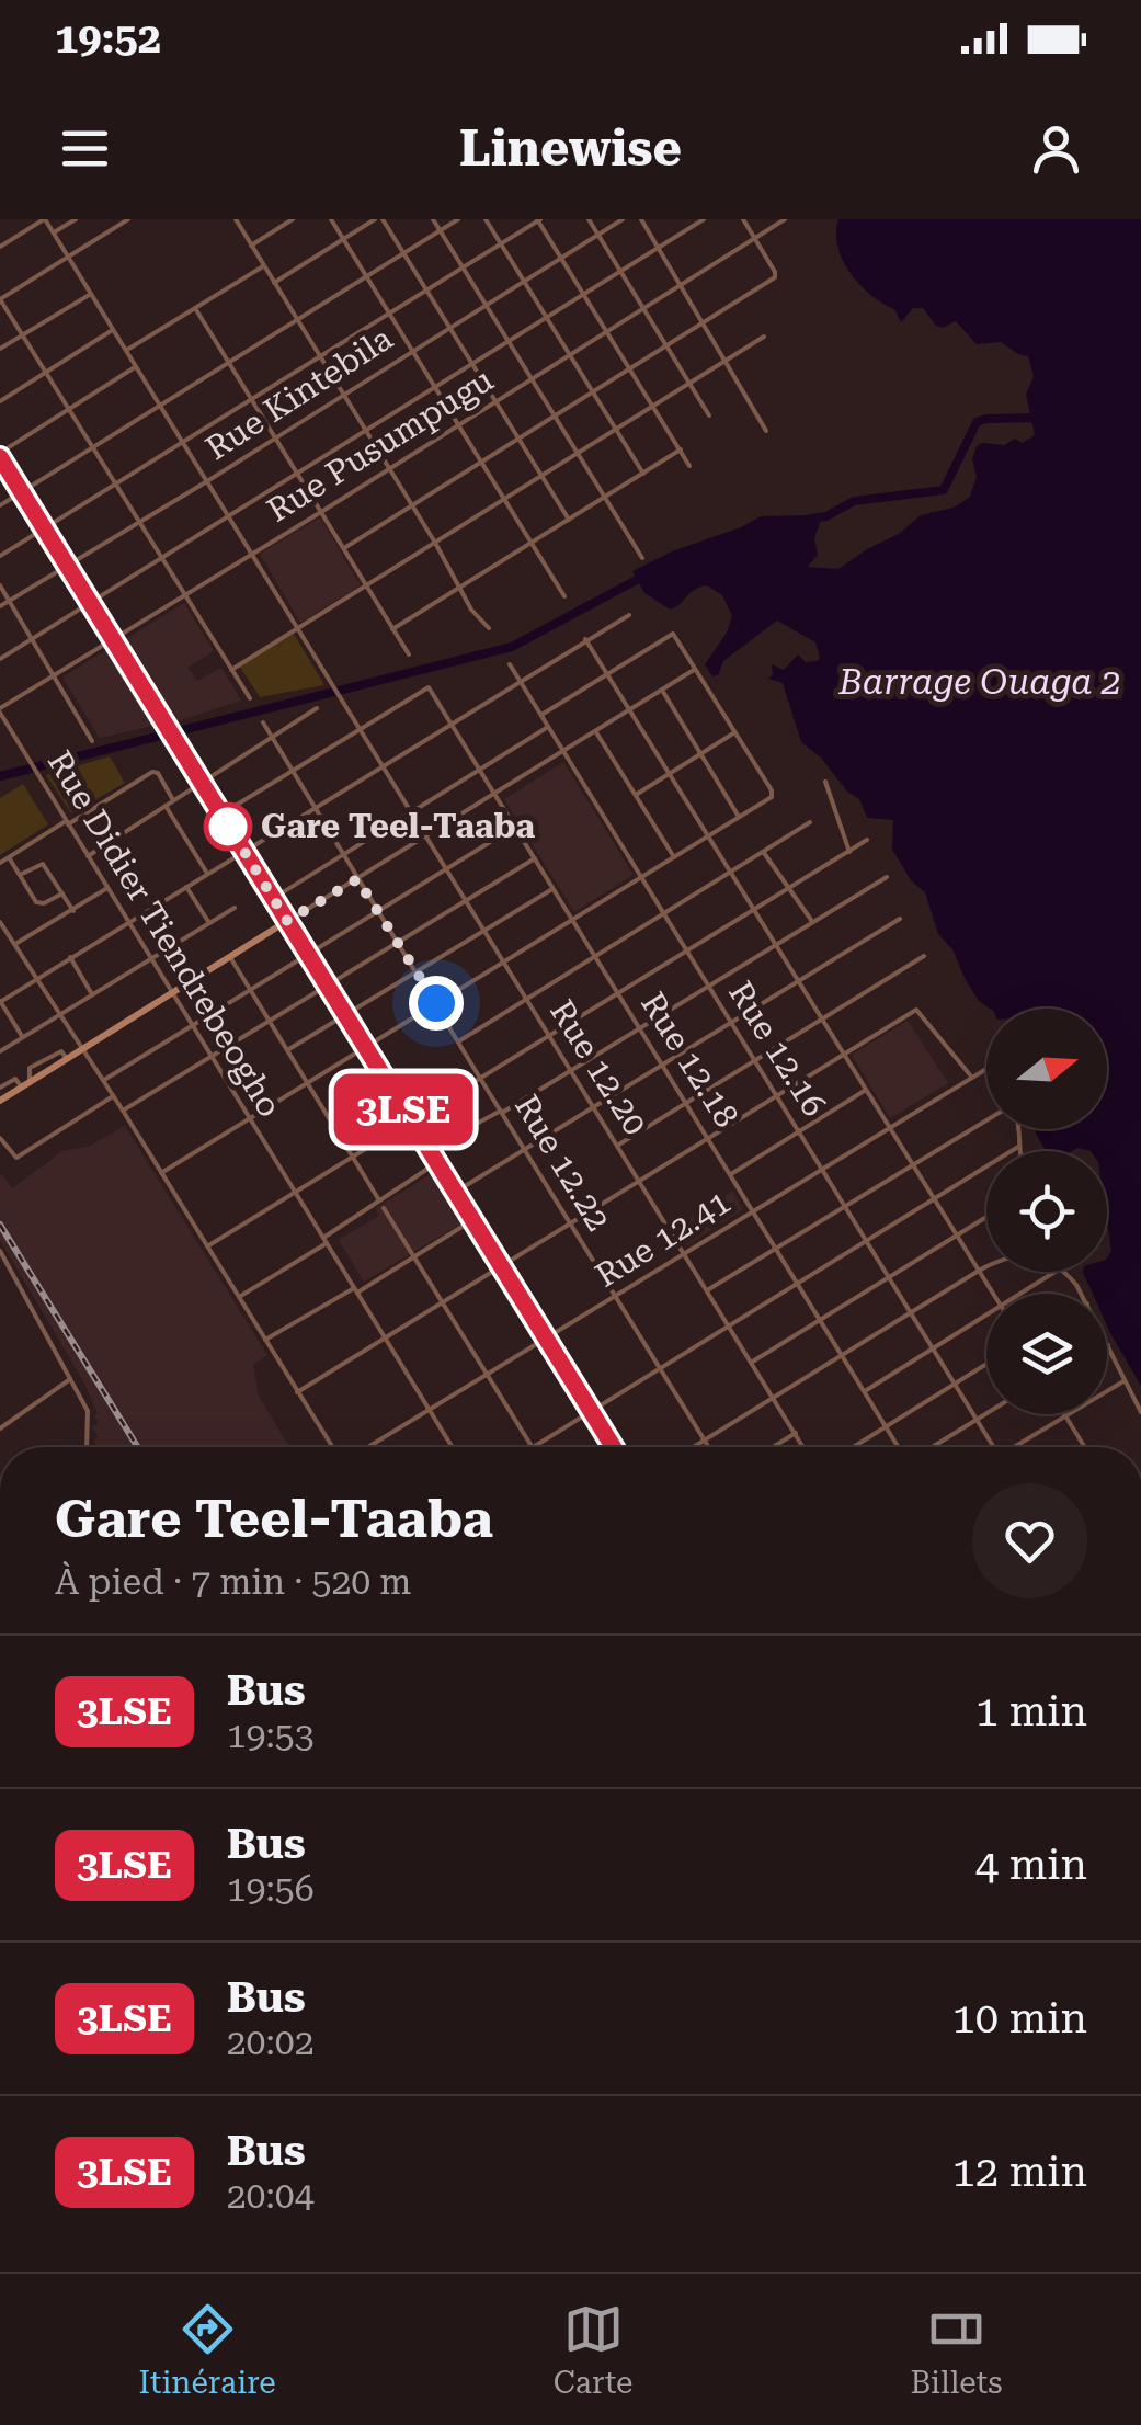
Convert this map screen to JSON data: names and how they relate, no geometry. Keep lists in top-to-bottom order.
{
  "streets": {
    "street": [
      "Rue Kintebila",
      "Rue Pusumpugu",
      "Rue Didier Tiendrebeogho",
      "Rue 12.16",
      "Rue 12.18",
      "Rue 12.20",
      "Rue 12.22",
      "Rue 12.41"
    ]
  },
  "crossings": [
    ["Rue Kintebila", "Rue 12.20"],
    ["Rue Pusumpugu", "Rue Didier Tiendrebeogho"],
    ["Rue Pusumpugu", "Rue 12.20"],
    ["Rue Didier Tiendrebeogho", "Rue 12.41"],
    ["Rue 12.16", "Rue 12.41"],
    ["Rue 12.18", "Rue 12.20"],
    ["Rue 12.18", "Rue 12.41"],
    ["Rue 12.20", "Rue 12.41"],
    ["Rue 12.22", "Rue 12.41"]
  ],
  "water": ["Barrage Ouaga 2"],
  "places": ["Gare Teel-Taaba"],
  "lines": ["bus line 3LSE"],
  "north": "right",
  "page": {
    "status": "19:52",
    "header": "Linewise",
    "on_map": "3LSE",
    "heading": ["Gare Teel-Taaba", "À pied · 7 min · 520 m"],
    "list": [
      {
        "mark": "3LSE",
        "name": "Bus",
        "note": "19:53",
        "value": "1 min"
      },
      {
        "mark": "3LSE",
        "name": "Bus",
        "note": "19:56",
        "value": "4 min"
      },
      {
        "mark": "3LSE",
        "name": "Bus",
        "note": "20:02",
        "value": "10 min"
      },
      {
        "mark": "3LSE",
        "name": "Bus",
        "note": "20:04",
        "value": "12 min"
      }
    ],
    "tabs": ["Itinéraire", "Carte", "Billets"]
  }
}
